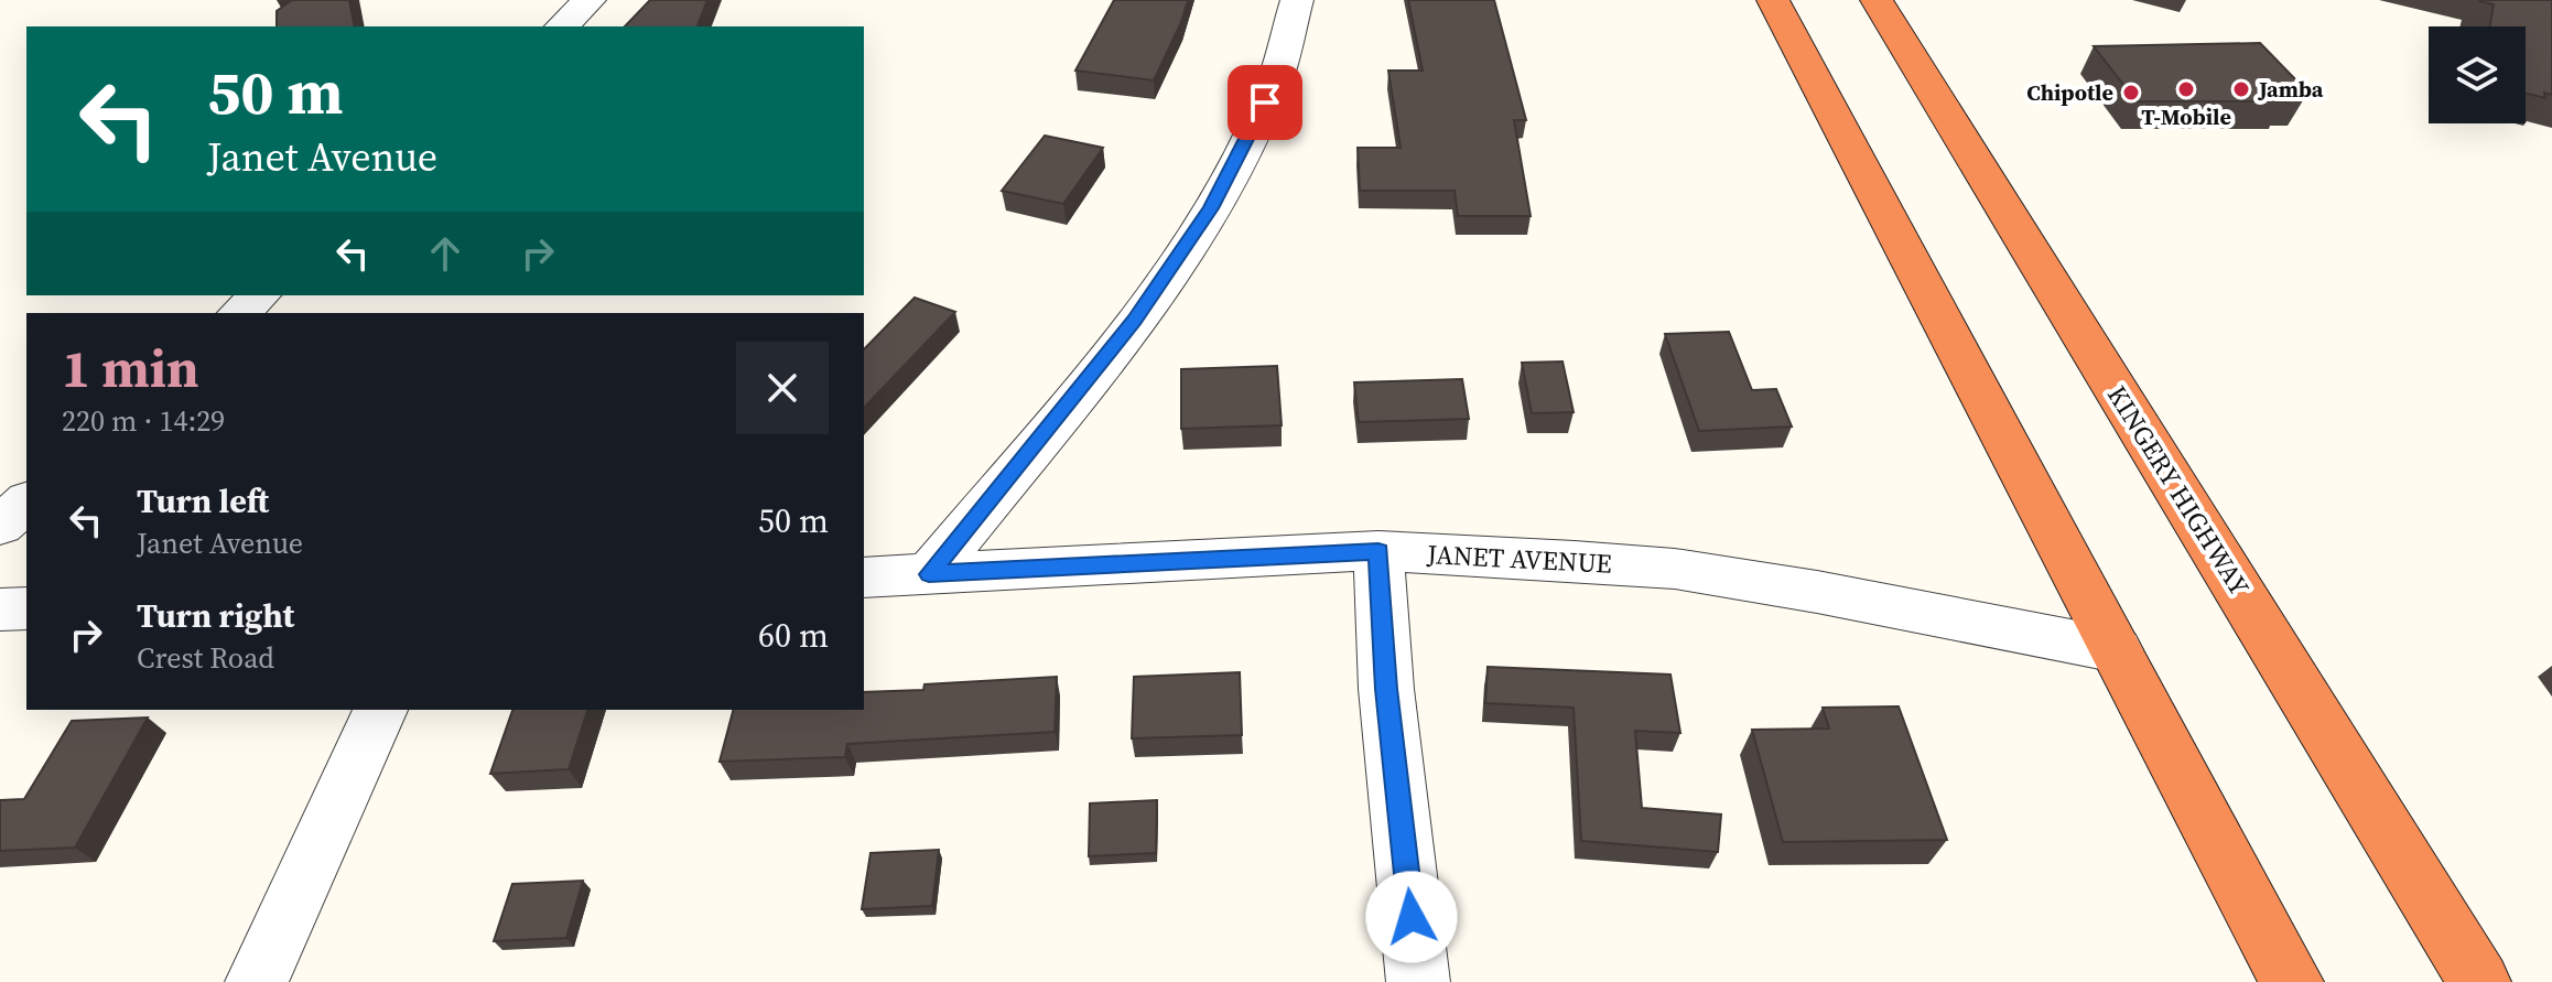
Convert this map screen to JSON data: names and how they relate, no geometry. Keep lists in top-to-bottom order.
{
  "streets": {
    "highway": ["KINGERY HIGHWAY"],
    "street": ["JANET AVENUE"]
  },
  "places": ["T-Mobile", "Jamba", "Chipotle"],
  "page": {
    "turn": ["50 m", "Janet Avenue"],
    "heading": ["1 min", "220 m · 14:29"],
    "list": [
      {
        "name": "Turn left",
        "note": "Janet Avenue",
        "value": "50 m"
      },
      {
        "name": "Turn right",
        "note": "Crest Road",
        "value": "60 m"
      }
    ]
  }
}
